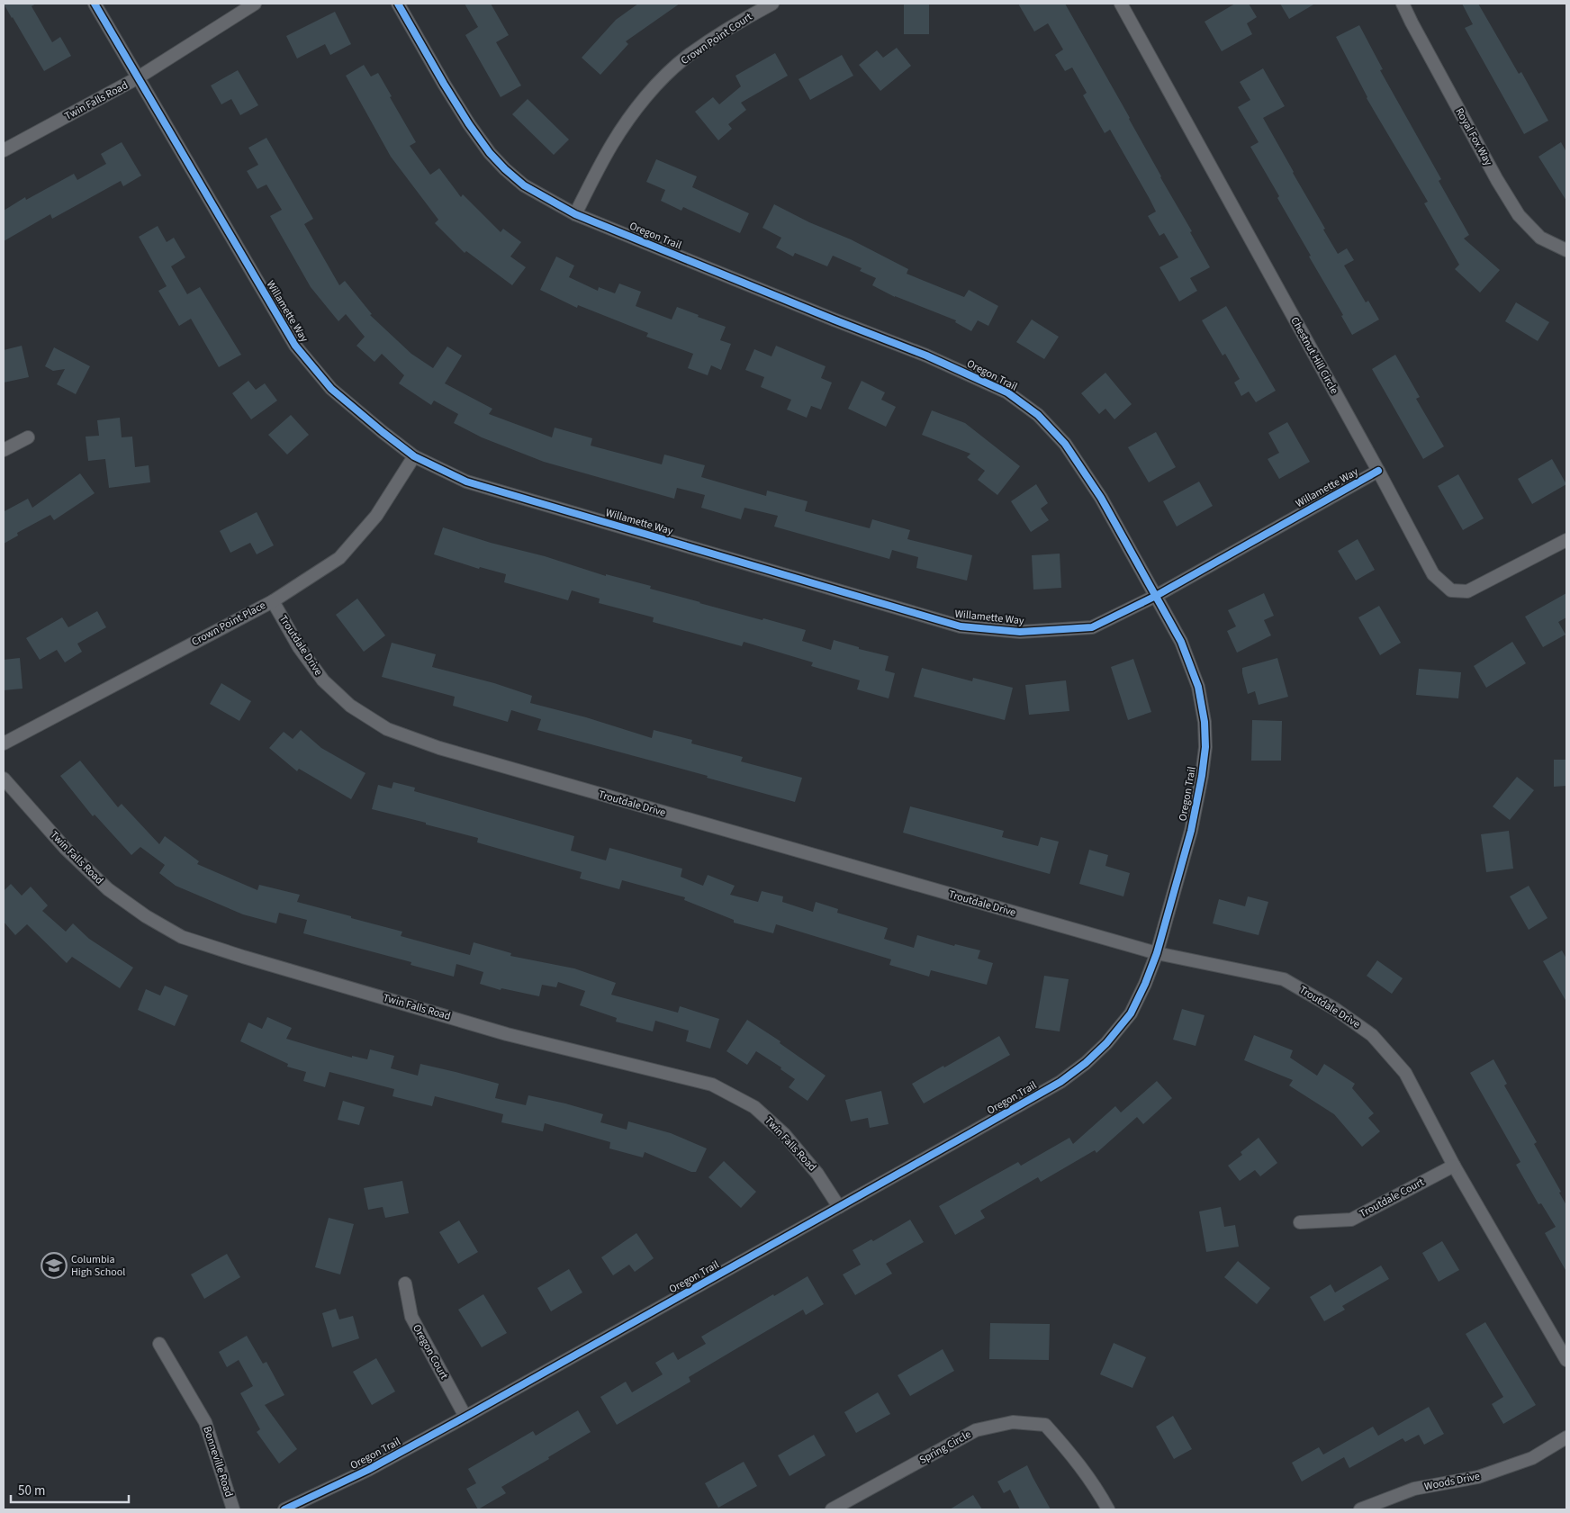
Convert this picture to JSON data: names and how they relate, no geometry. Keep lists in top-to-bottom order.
{
  "streets": {
    "street": [
      "Crown Point Court",
      "Twin Falls Road",
      "Royal Fox Way",
      "Oregon Trail",
      "Willamette Way",
      "Chestnut Hill Circle",
      "Crown Point Place",
      "Troutdale Drive",
      "Troutdale Court",
      "Oregon Court",
      "Spring Circle",
      "Bonneville Road",
      "Woods Drive"
    ]
  },
  "crossings": [
    ["Crown Point Court", "Oregon Trail"],
    ["Twin Falls Road", "Oregon Trail"],
    ["Twin Falls Road", "Willamette Way"],
    ["Oregon Trail", "Willamette Way"],
    ["Oregon Trail", "Troutdale Drive"],
    ["Oregon Trail", "Oregon Court"],
    ["Willamette Way", "Chestnut Hill Circle"],
    ["Willamette Way", "Crown Point Place"],
    ["Crown Point Place", "Troutdale Drive"],
    ["Troutdale Drive", "Troutdale Court"]
  ],
  "places": {
    "school or university": ["Columbia High School"]
  },
  "scale_bar": "50 m"
}
